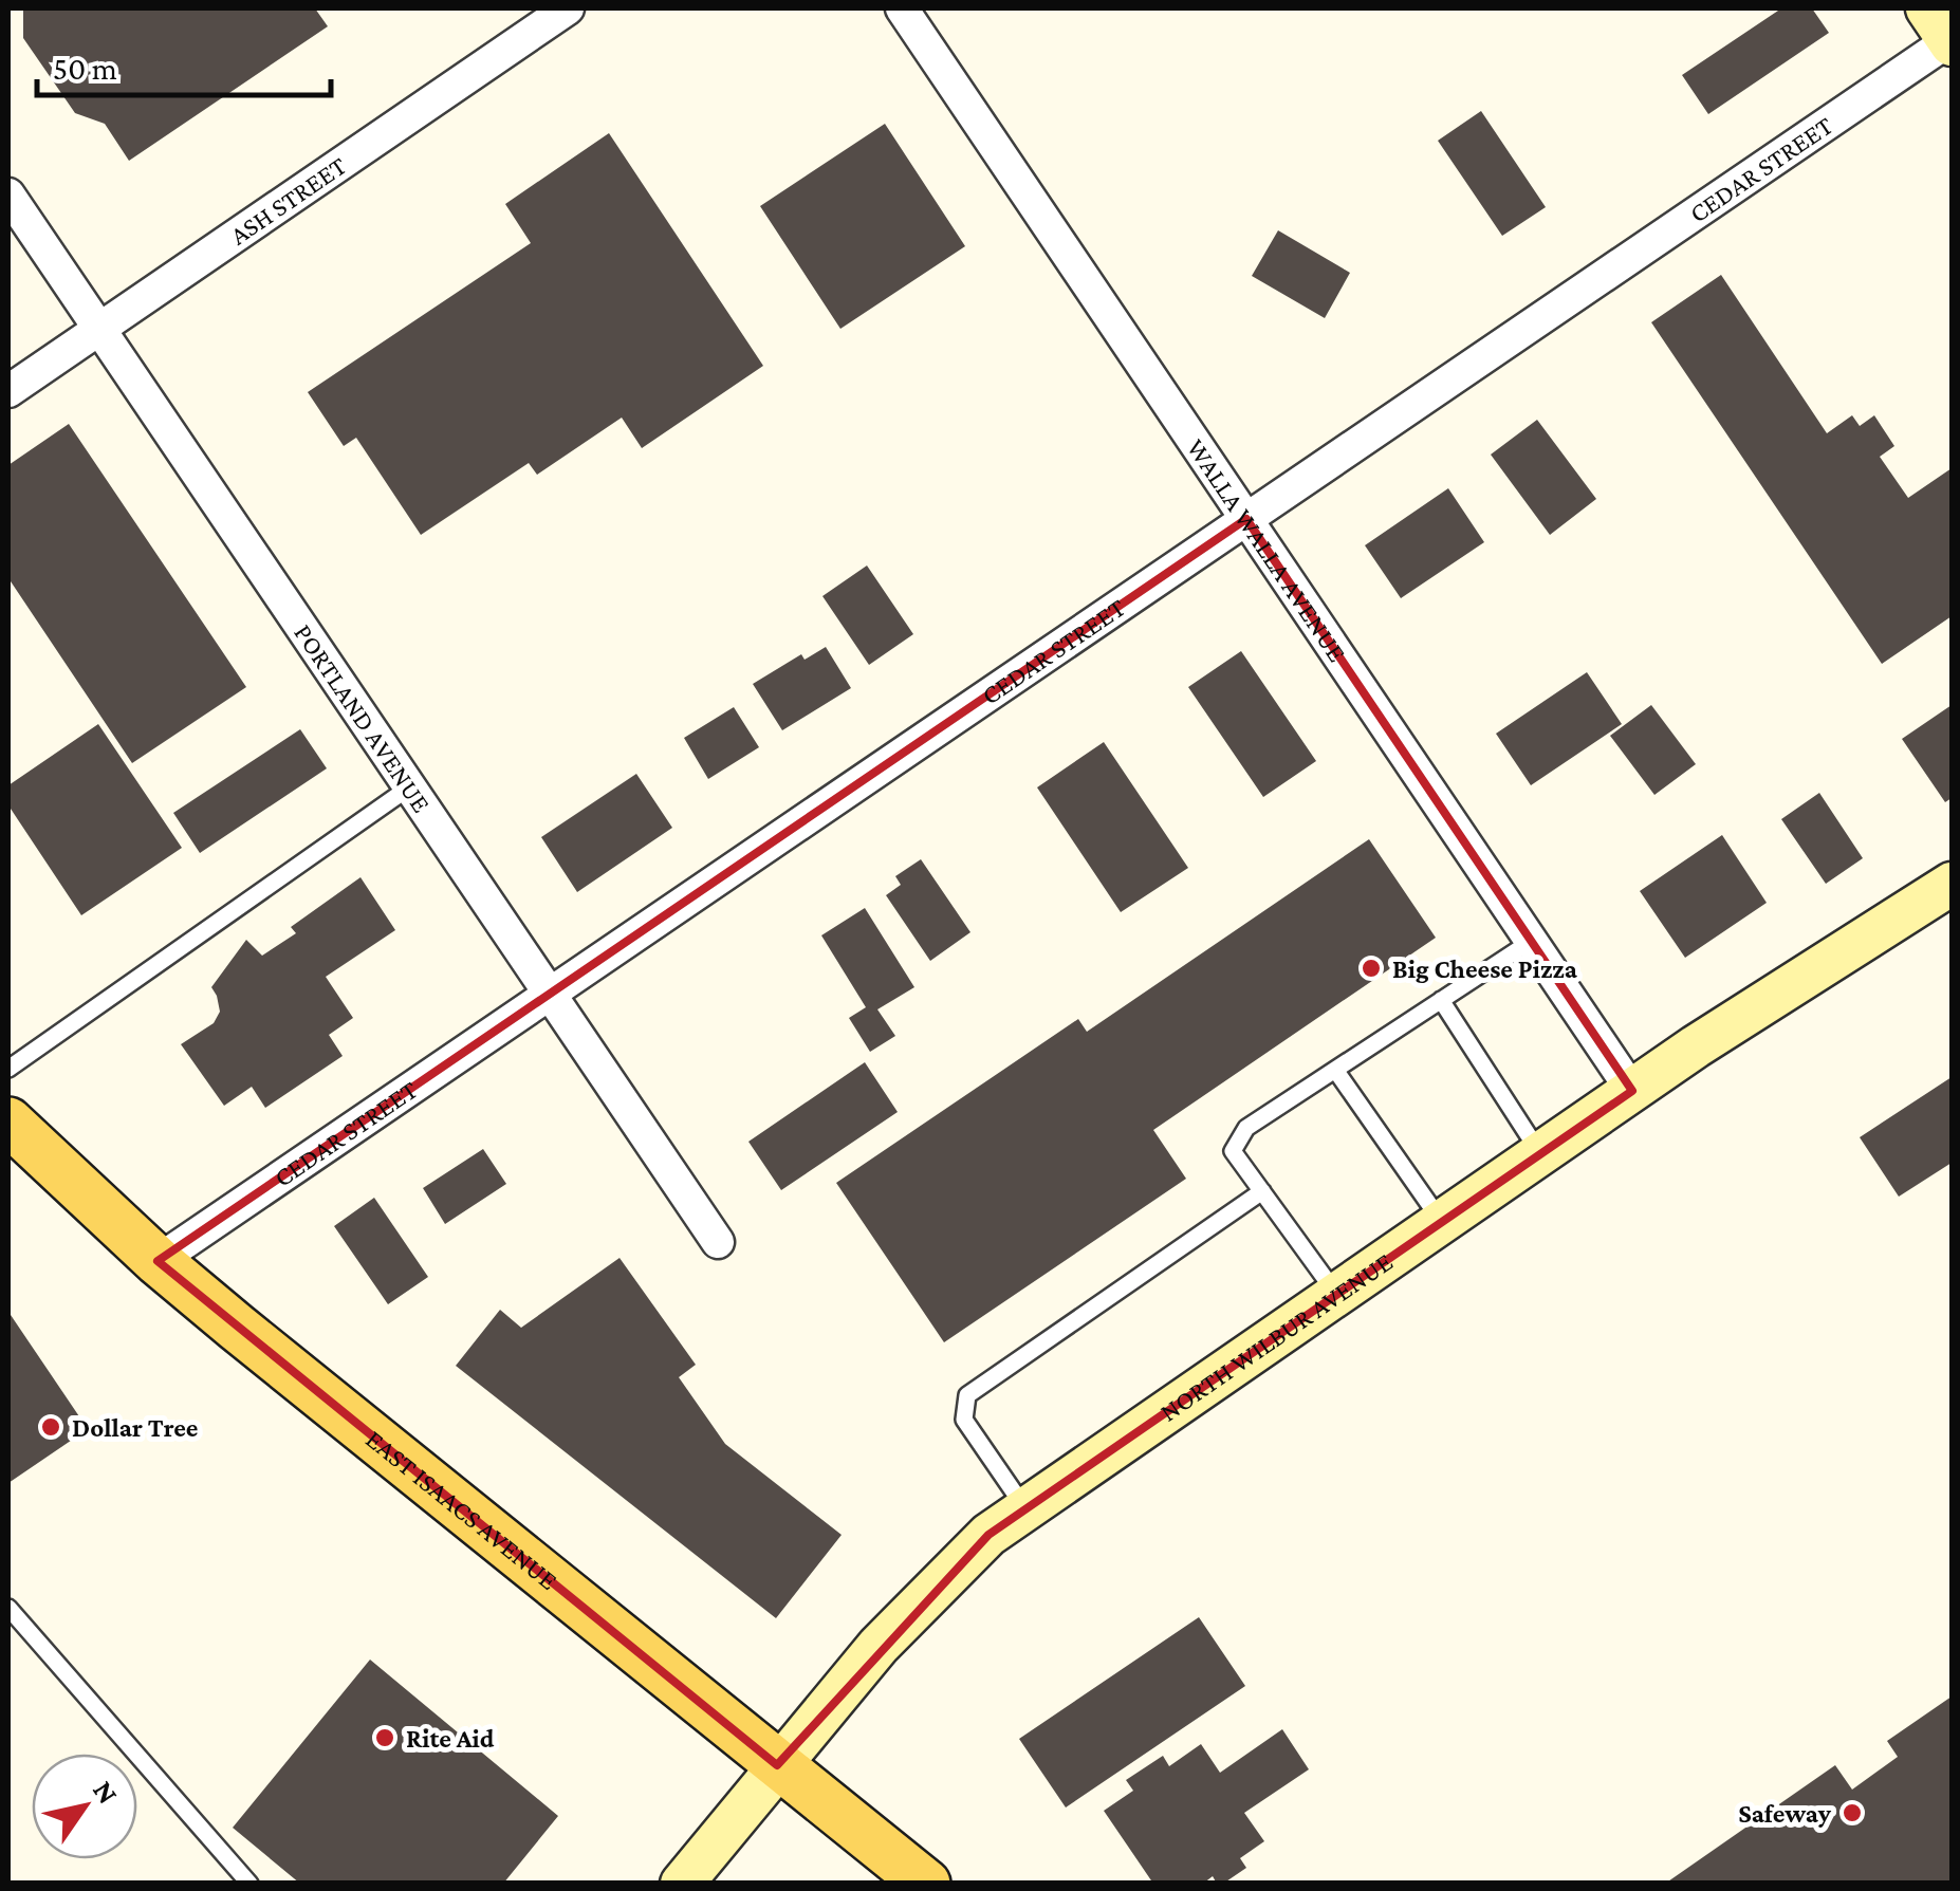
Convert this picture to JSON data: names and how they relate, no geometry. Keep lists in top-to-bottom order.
{
  "streets": {
    "main road": ["NORTH WILBUR AVENUE", "EAST ISAACS AVENUE"],
    "street": [
      "CEDAR STREET",
      "ASH STREET",
      "WALLA WALLA AVENUE",
      "PORTLAND AVENUE"
    ]
  },
  "crossings": [
    ["CEDAR STREET", "WALLA WALLA AVENUE"],
    ["CEDAR STREET", "PORTLAND AVENUE"],
    ["CEDAR STREET", "EAST ISAACS AVENUE"],
    ["ASH STREET", "PORTLAND AVENUE"],
    ["WALLA WALLA AVENUE", "NORTH WILBUR AVENUE"],
    ["NORTH WILBUR AVENUE", "EAST ISAACS AVENUE"]
  ],
  "places": [
    "Big Cheese Pizza",
    "Dollar Tree",
    "Rite Aid",
    "Safeway"
  ],
  "scale_bar": "50 m",
  "north": "top right"
}
